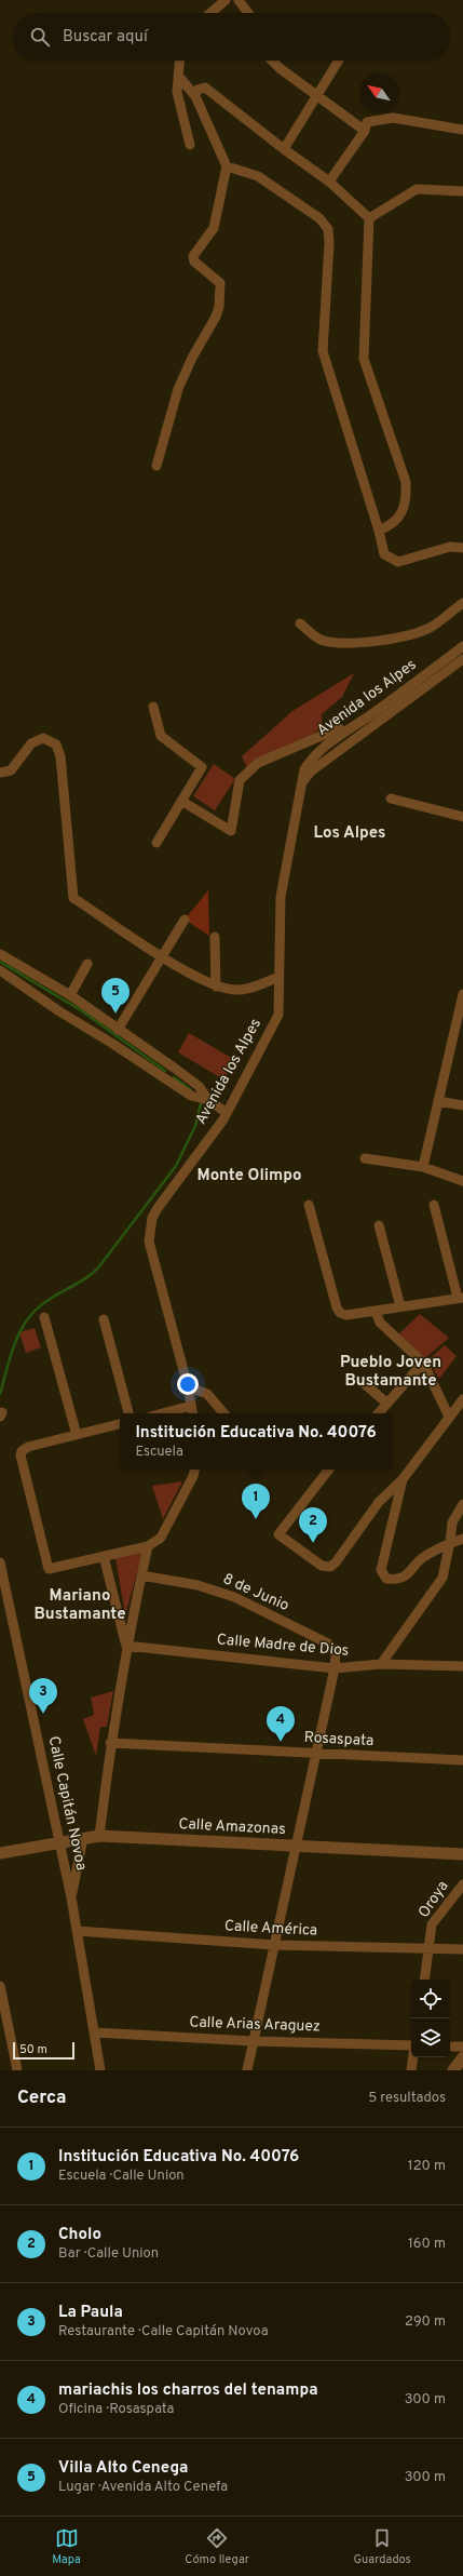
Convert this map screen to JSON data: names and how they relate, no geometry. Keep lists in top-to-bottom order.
{
  "streets": {
    "street": [
      "Avenida los Alpes",
      "8 de Junio",
      "Calle Madre de Dios",
      "Rosaspata",
      "Calle Capitán Novoa",
      "Calle Amazonas",
      "Oroya",
      "Calle América",
      "Calle Arias Araguez"
    ]
  },
  "crossings": [
    ["8 de Junio", "Calle Madre de Dios"],
    ["8 de Junio", "Rosaspata"],
    ["8 de Junio", "Calle Capitán Novoa"],
    ["8 de Junio", "Calle Amazonas"],
    ["8 de Junio", "Calle América"],
    ["8 de Junio", "Calle Arias Araguez"],
    ["Calle Madre de Dios", "Calle Capitán Novoa"],
    ["Rosaspata", "Calle Capitán Novoa"],
    ["Calle Capitán Novoa", "Calle Amazonas"],
    ["Calle Capitán Novoa", "Calle América"],
    ["Calle Capitán Novoa", "Calle Arias Araguez"],
    ["Oroya", "Calle América"]
  ],
  "districts": [
    "Los Alpes",
    "Monte Olimpo",
    "Pueblo Joven Bustamante",
    "Mariano Bustamante"
  ],
  "scale_bar": "50 m",
  "north": "top left",
  "page": {
    "search": "Buscar aquí",
    "pins": [
      "5",
      "1",
      "2",
      "3",
      "4"
    ],
    "popup": ["Institución Educativa No. 40076", "Escuela"],
    "scale": "50 m",
    "heading": ["Cerca", "5 resultados"],
    "list": [
      {
        "mark": "1",
        "name": "Institución Educativa No. 40076",
        "note": "Escuela · Calle Union",
        "value": "120 m"
      },
      {
        "mark": "2",
        "name": "Cholo",
        "note": "Bar · Calle Union",
        "value": "160 m"
      },
      {
        "mark": "3",
        "name": "La Paula",
        "note": "Restaurante · Calle Capitán Novoa",
        "value": "290 m"
      },
      {
        "mark": "4",
        "name": "mariachis los charros del tenampa",
        "note": "Oficina · Rosaspata",
        "value": "300 m"
      },
      {
        "mark": "5",
        "name": "Villa Alto Cenega",
        "note": "Lugar · Avenida Alto Cenefa",
        "value": "300 m"
      }
    ],
    "nav": ["Mapa", "Cómo llegar", "Guardados"]
  }
}
